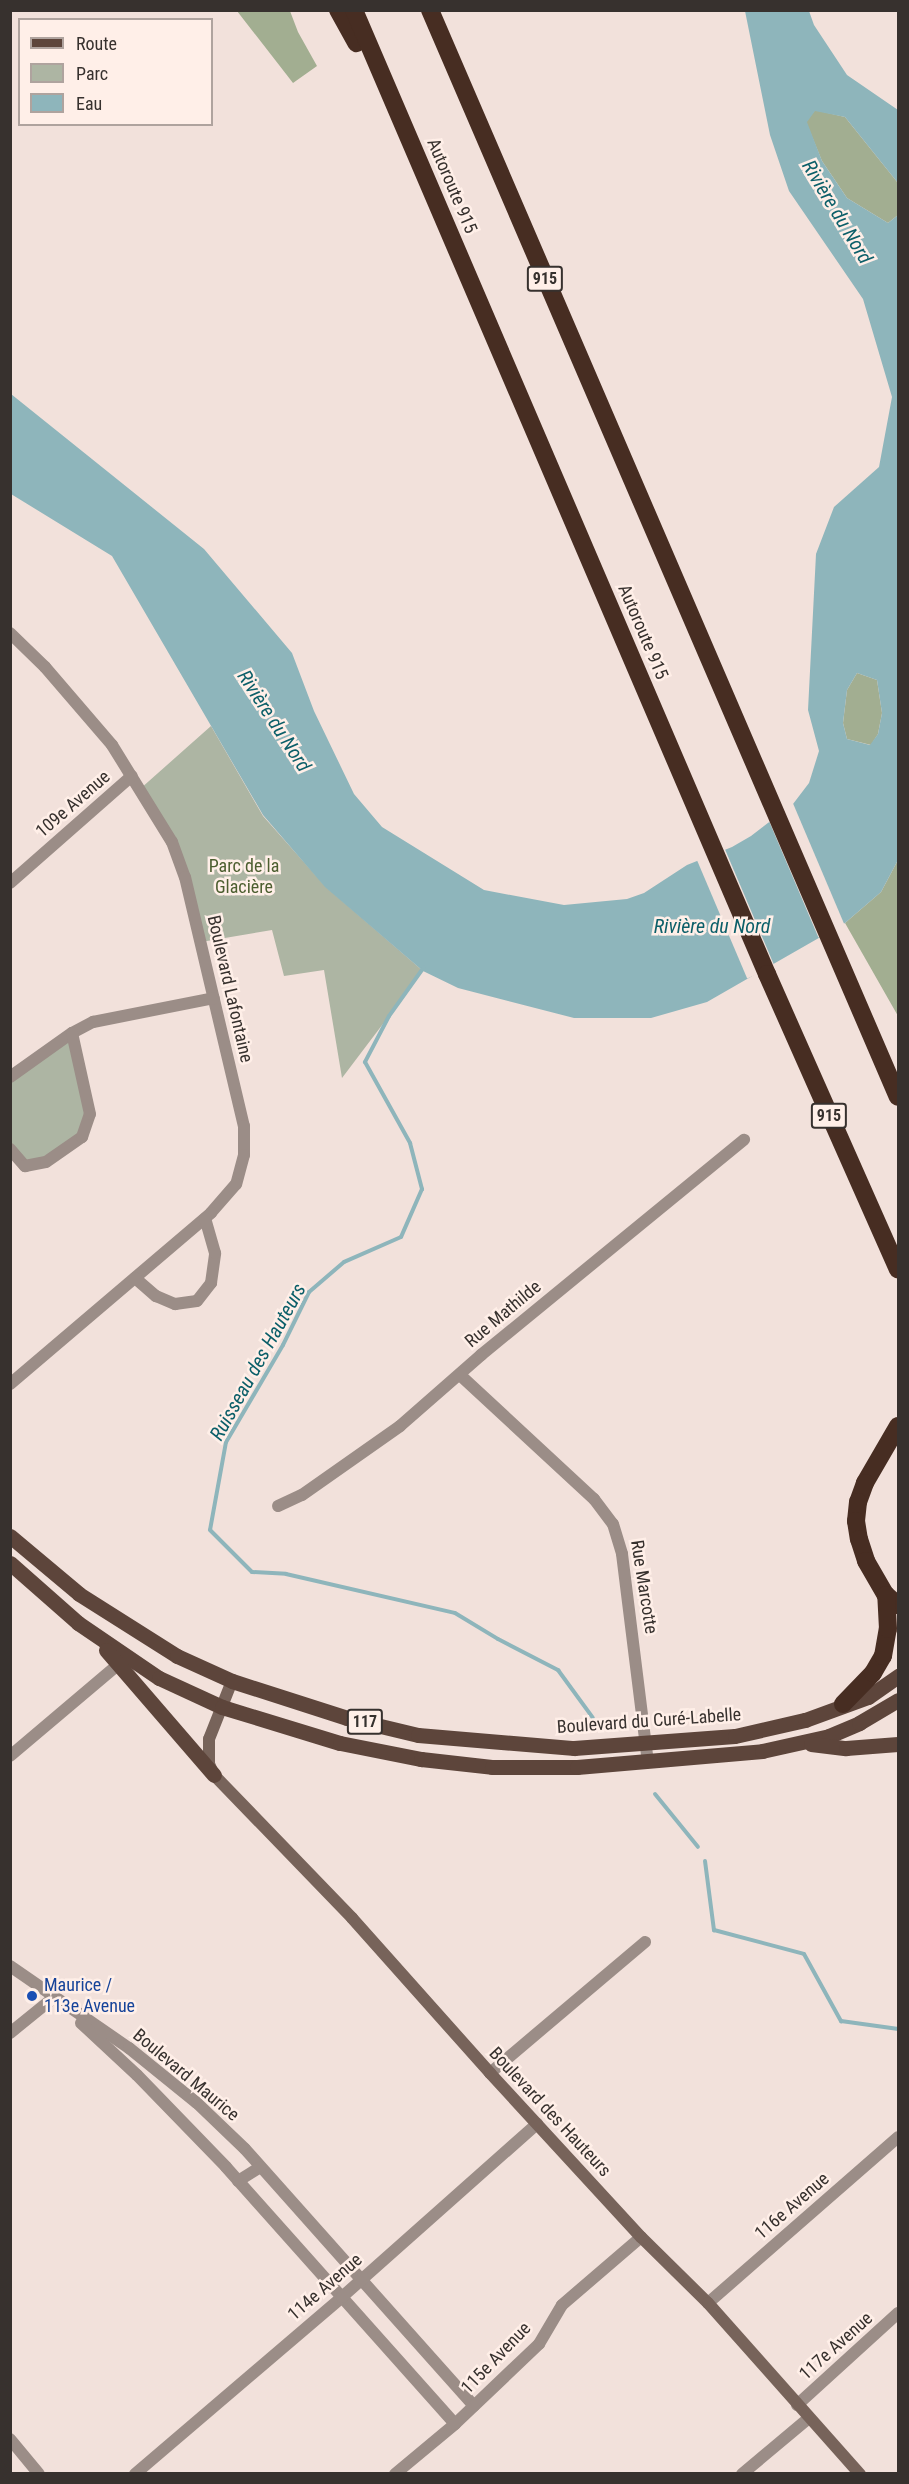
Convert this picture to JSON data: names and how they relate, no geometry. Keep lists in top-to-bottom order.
{
  "streets": {
    "highway": ["Autoroute 915", "915"],
    "main road": ["Boulevard du Curé-Labelle", "117", "Boulevard des Hauteurs"],
    "street": [
      "109e Avenue",
      "Boulevard Lafontaine",
      "Rue Mathilde",
      "Rue Marcotte",
      "Boulevard Maurice",
      "116e Avenue",
      "114e Avenue",
      "117e Avenue",
      "115e Avenue"
    ]
  },
  "crossings": [
    ["109e Avenue", "Boulevard Lafontaine"],
    ["Rue Mathilde", "Rue Marcotte"],
    ["Rue Marcotte", "Boulevard du Curé-Labelle"],
    ["Rue Marcotte", "117"],
    ["Boulevard Maurice", "114e Avenue"],
    ["Boulevard Maurice", "115e Avenue"],
    ["Boulevard des Hauteurs", "116e Avenue"],
    ["Boulevard des Hauteurs", "114e Avenue"],
    ["Boulevard des Hauteurs", "117e Avenue"],
    ["Boulevard des Hauteurs", "115e Avenue"]
  ],
  "water": ["Rivière du Nord", "Ruisseau des Hauteurs"],
  "parks": ["Parc de la Glacière"],
  "places": ["Maurice / 113e Avenue"],
  "legend": ["Route", "Parc", "Eau"]
}
